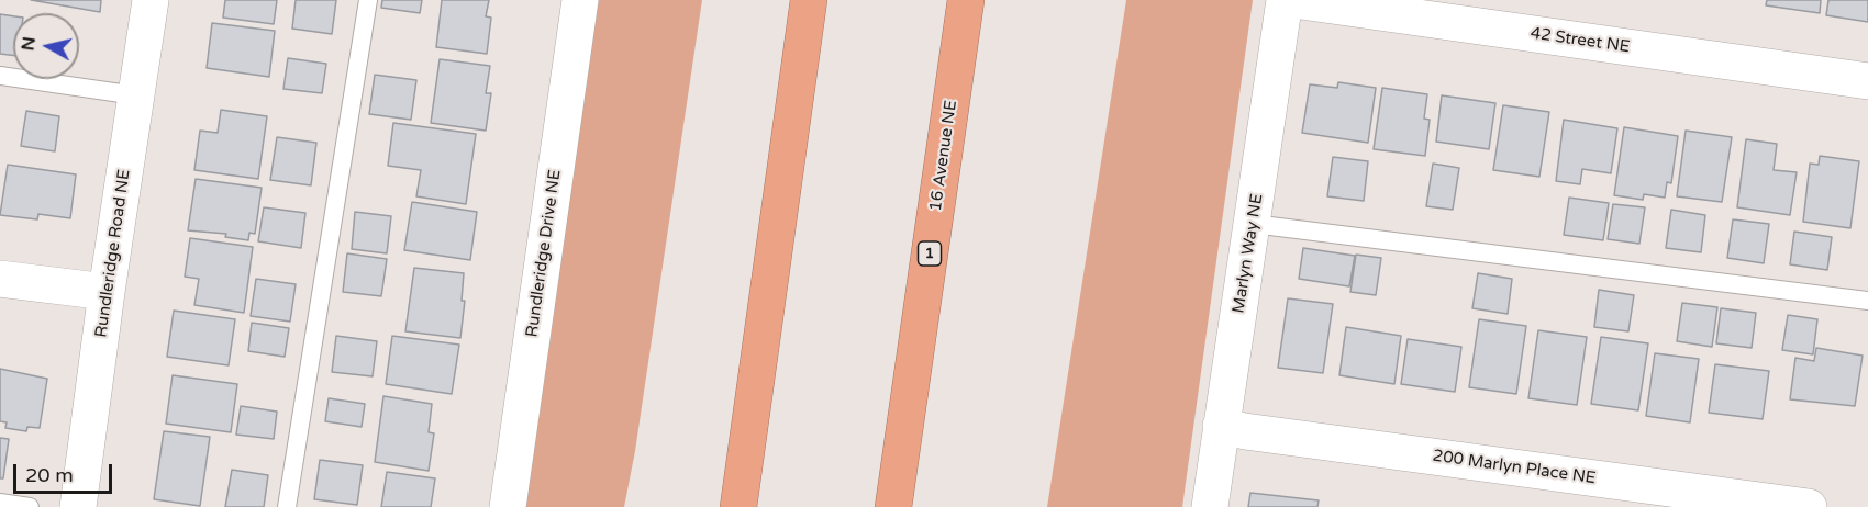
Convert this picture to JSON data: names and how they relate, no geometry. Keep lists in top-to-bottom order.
{
  "streets": {
    "highway": ["16 Avenue NE", "1"],
    "street": [
      "42 Street NE",
      "Rundleridge Road NE",
      "Rundleridge Drive NE",
      "Marlyn Way NE",
      "200 Marlyn Place NE"
    ]
  },
  "crossings": [
    ["Marlyn Way NE", "200 Marlyn Place NE"]
  ],
  "scale_bar": "20 m",
  "north": "left"
}
